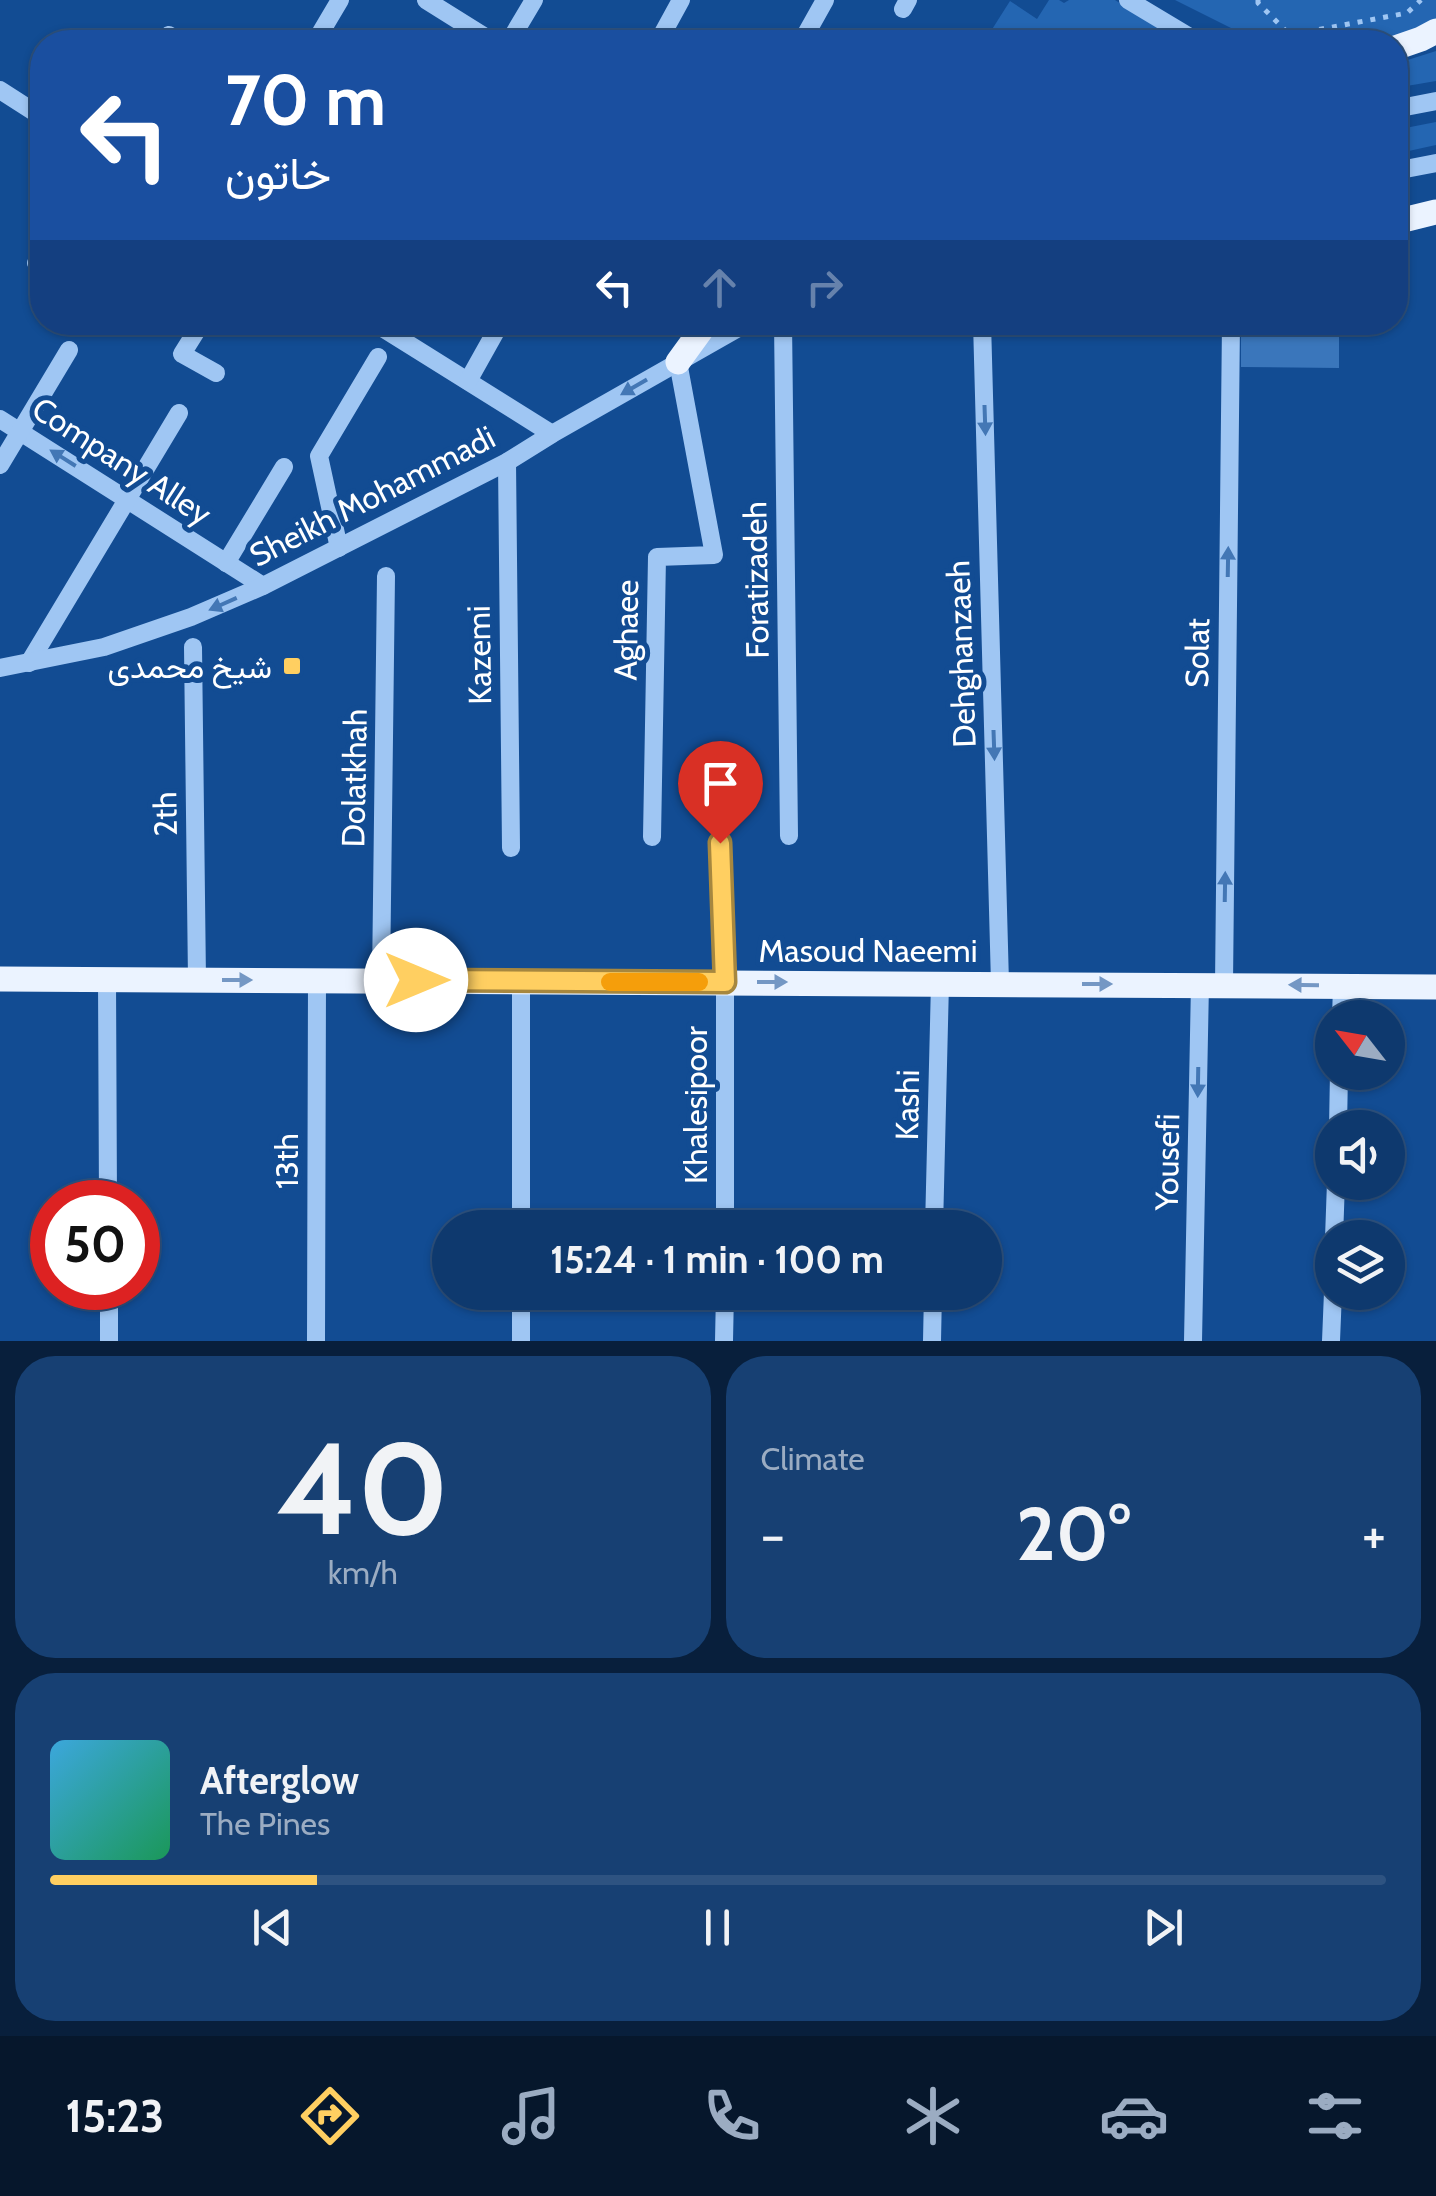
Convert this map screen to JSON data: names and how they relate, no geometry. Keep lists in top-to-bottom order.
{
  "streets": {
    "main road": ["Masoud Naeemi"],
    "street": [
      "Company Alley",
      "Sheikh Mohammadi",
      "Foratizadeh",
      "Aghaee",
      "Solat",
      "Dehghanzaeh",
      "Kazemi",
      "Dolatkhah",
      "2th",
      "Khalesipoor",
      "Kashi",
      "13th",
      "Yousefi"
    ]
  },
  "crossings": [
    ["Company Alley", "Sheikh Mohammadi"],
    ["Sheikh Mohammadi", "Aghaee"],
    ["Sheikh Mohammadi", "Kazemi"],
    ["Solat", "Masoud Naeemi"],
    ["Solat", "Yousefi"],
    ["Dehghanzaeh", "Masoud Naeemi"],
    ["Dolatkhah", "Masoud Naeemi"],
    ["2th", "Masoud Naeemi"],
    ["Masoud Naeemi", "Khalesipoor"],
    ["Masoud Naeemi", "Kashi"],
    ["Masoud Naeemi", "13th"],
    ["Masoud Naeemi", "Yousefi"]
  ],
  "one_way": [
    "Company Alley",
    "Sheikh Mohammadi",
    "Solat",
    "Dehghanzaeh",
    "Yousefi"
  ],
  "places": {
    "transit": ["شیخ محمدی"]
  },
  "north": "top left",
  "page": {
    "turn": ["70 m", "خاتون"],
    "limit": "50",
    "trip": "15:24 · 1 min · 100 m",
    "tile": [
      ["40", "km/h"],
      "Climate"
    ],
    "heat": ["−", "20°", "+"],
    "song": ["Afterglow", "The Pines"],
    "tabs": "15:23"
  }
}
